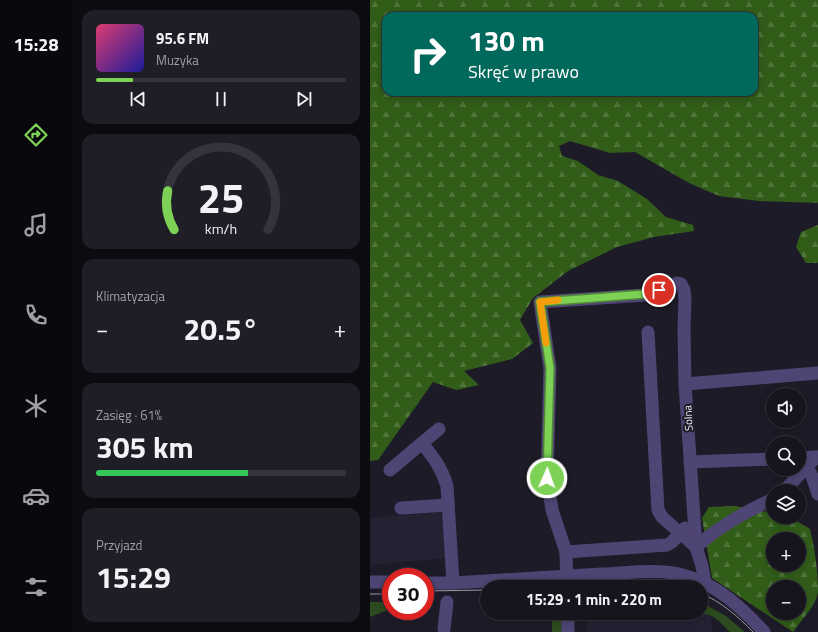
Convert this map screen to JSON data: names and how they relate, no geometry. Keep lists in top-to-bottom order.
{
  "streets": {
    "street": ["Solna"]
  },
  "page": {
    "tabs": "15:28",
    "turn": ["130 m", "Skręć w prawo"],
    "song": ["95.6 FM", "Muzyka"],
    "tile": [
      "Klimatyzacja",
      ["Zasięg · 61%", "305 km"],
      ["Przyjazd", "15:29"]
    ],
    "heat": ["−", "20.5°", "+"],
    "map_buttons": ["+", "−"],
    "limit": "30",
    "trip": "15:29 · 1 min · 220 m",
    "gauge": ["25", "km/h"]
  }
}
